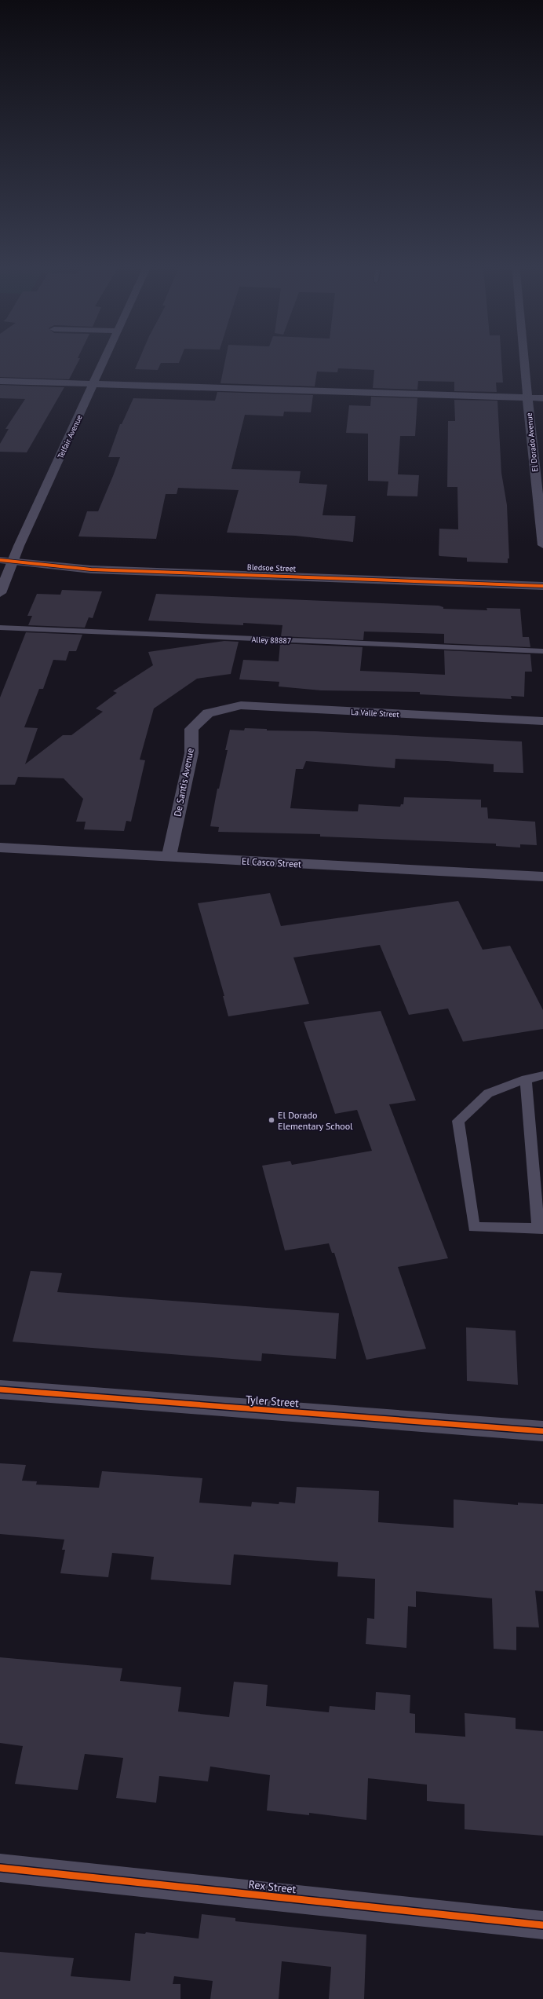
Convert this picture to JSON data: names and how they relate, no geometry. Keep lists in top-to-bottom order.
{
  "streets": {
    "street": [
      "Telfair Avenue",
      "El Dorado Avenue",
      "Bledsoe Street",
      "La Valle Street",
      "De Santis Avenue",
      "El Casco Street",
      "Tyler Street",
      "Rex Street"
    ],
    "lane": ["Alley 88887"]
  },
  "crossings": [
    ["Telfair Avenue", "Bledsoe Street"],
    ["La Valle Street", "De Santis Avenue"],
    ["De Santis Avenue", "El Casco Street"]
  ],
  "places": ["El Dorado Elementary School"]
}
